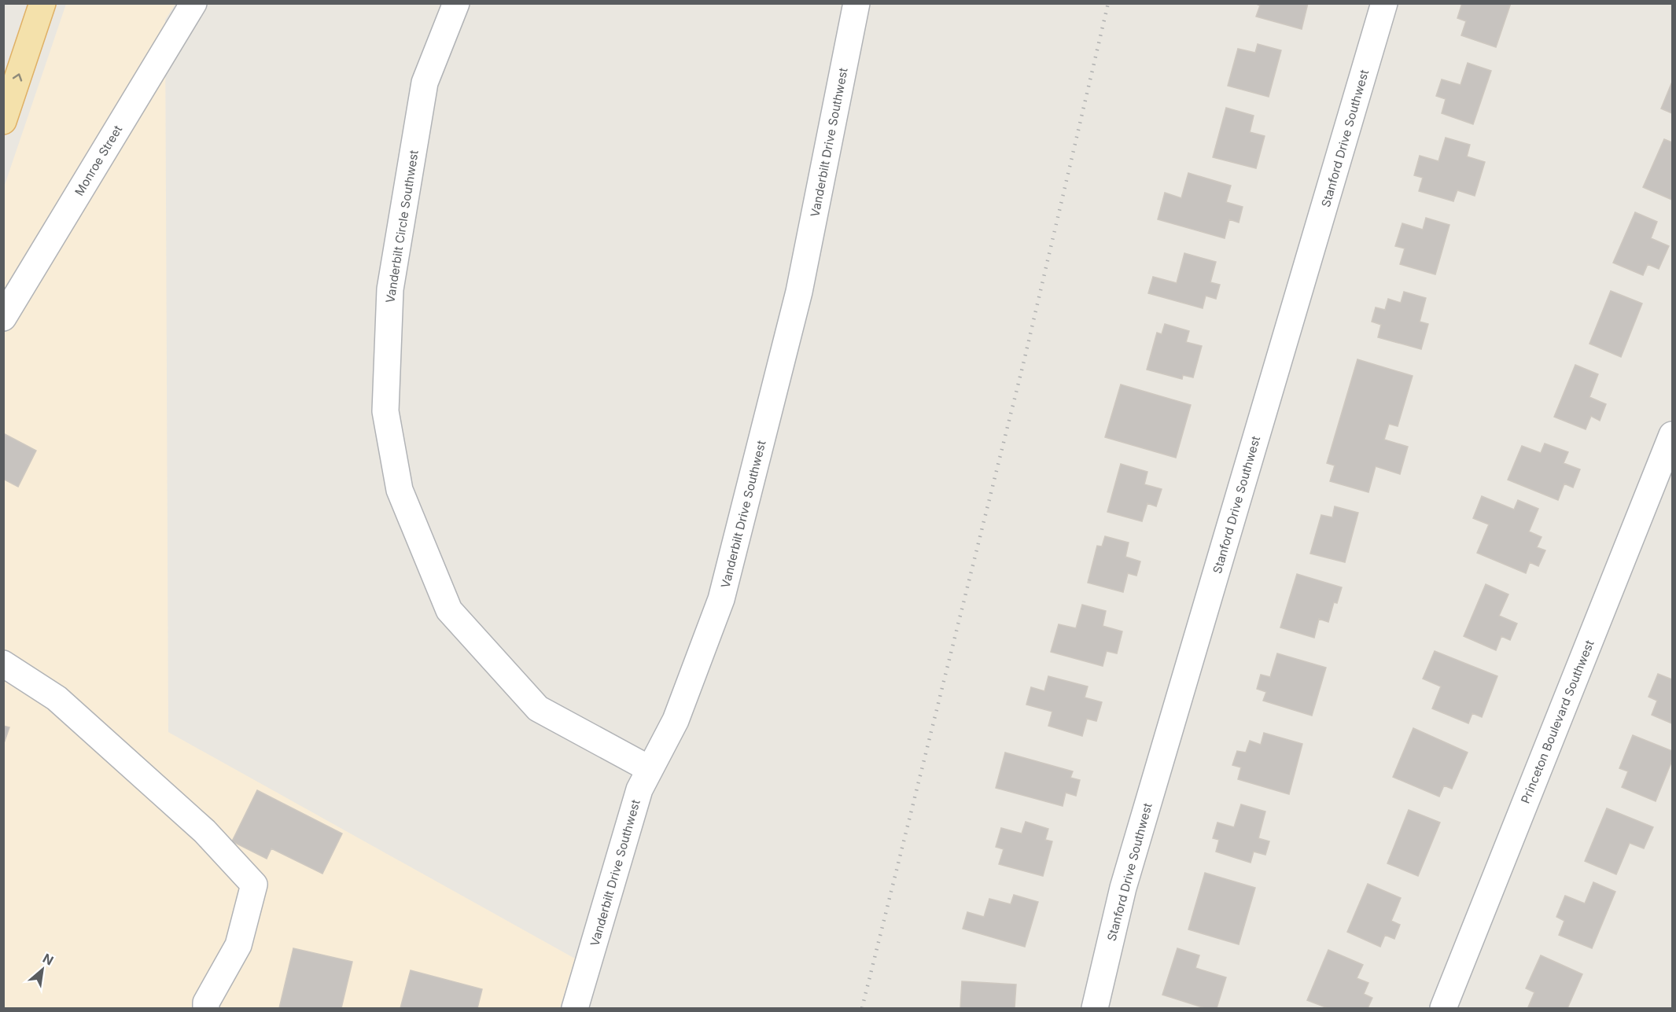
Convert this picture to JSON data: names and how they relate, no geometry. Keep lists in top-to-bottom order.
{
  "streets": {
    "street": [
      "Stanford Drive Southwest",
      "Vanderbilt Drive Southwest",
      "Monroe Street",
      "Vanderbilt Circle Southwest",
      "Princeton Boulevard Southwest"
    ]
  },
  "crossings": [
    ["Vanderbilt Drive Southwest", "Vanderbilt Circle Southwest"]
  ],
  "north": "top right"
}
